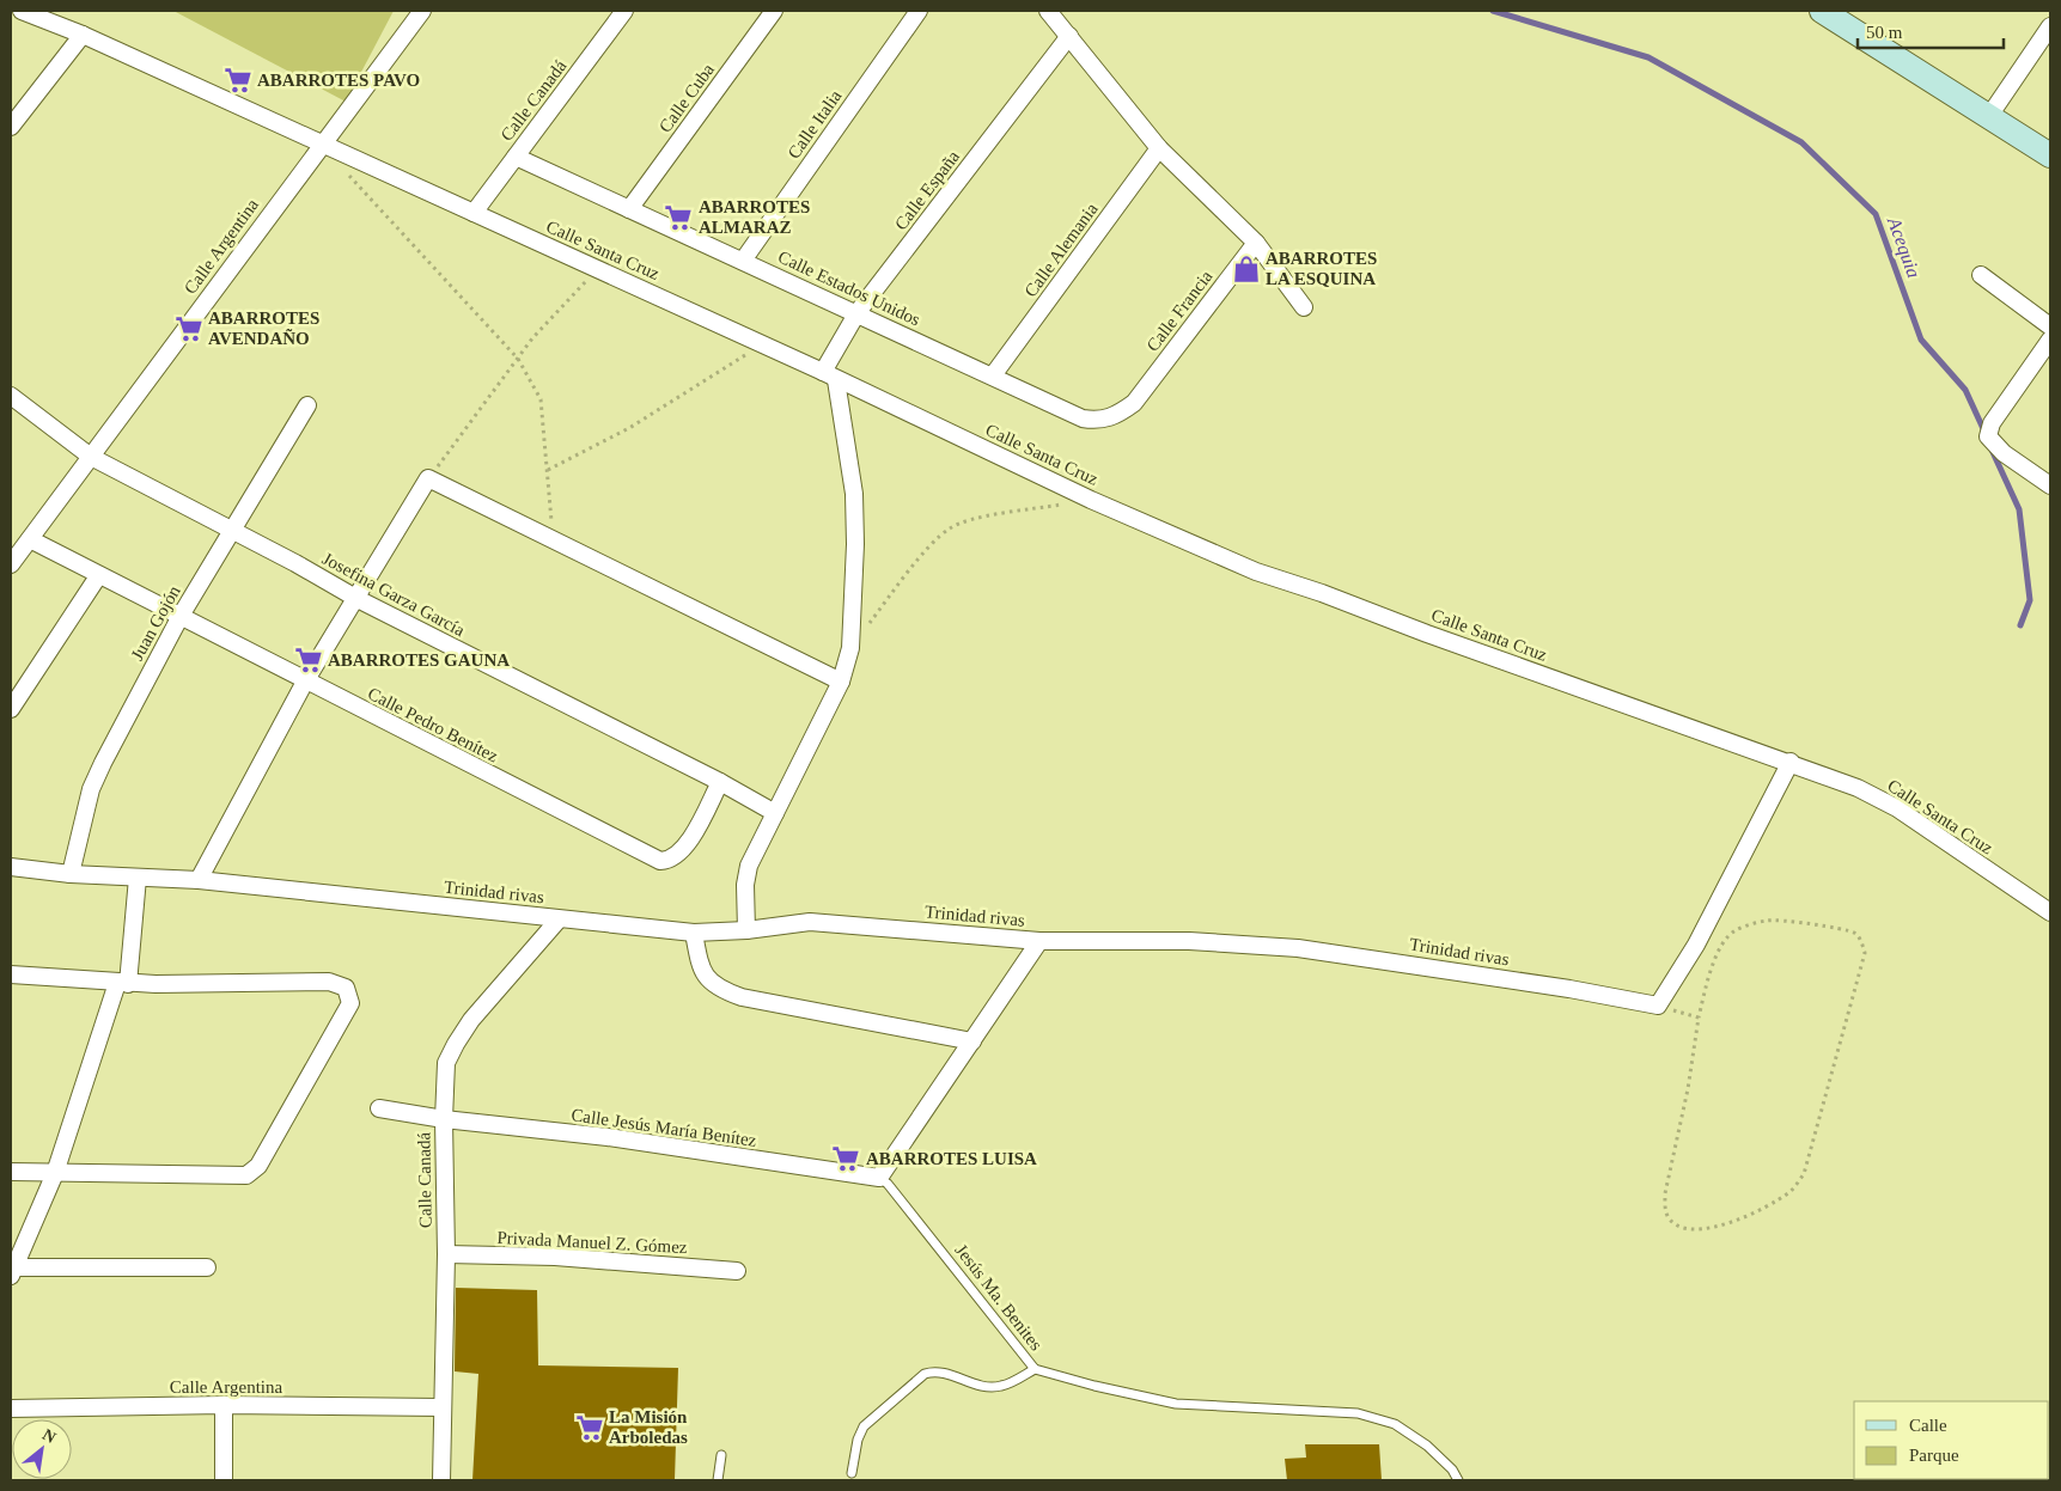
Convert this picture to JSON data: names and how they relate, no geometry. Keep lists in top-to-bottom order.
{
  "streets": {
    "street": [
      "Calle Cuba",
      "Calle Canadá",
      "Calle Italia",
      "Calle España",
      "Calle Argentina",
      "Calle Santa Cruz",
      "Calle Alemania",
      "Calle Estados Unidos",
      "Calle Francia",
      "Josefina Garza García",
      "Juan Gojón",
      "Calle Pedro Benítez",
      "Trinidad rivas",
      "Calle Jesús María Benítez",
      "Privada Manuel Z. Gómez"
    ],
    "lane": ["Jesús Ma. Benites"]
  },
  "crossings": [
    ["Calle Cuba", "Calle Estados Unidos"],
    ["Calle Canadá", "Calle Argentina"],
    ["Calle Canadá", "Calle Santa Cruz"],
    ["Calle Canadá", "Calle Estados Unidos"],
    ["Calle Canadá", "Trinidad rivas"],
    ["Calle Canadá", "Calle Jesús María Benítez"],
    ["Calle Canadá", "Privada Manuel Z. Gómez"],
    ["Calle Italia", "Calle Estados Unidos"],
    ["Calle España", "Calle Santa Cruz"],
    ["Calle España", "Calle Estados Unidos"],
    ["Calle Argentina", "Calle Santa Cruz"],
    ["Calle Argentina", "Josefina Garza García"],
    ["Calle Argentina", "Calle Pedro Benítez"],
    ["Calle Alemania", "Calle Estados Unidos"],
    ["Calle Estados Unidos", "Calle Francia"],
    ["Josefina Garza García", "Juan Gojón"],
    ["Josefina Garza García", "Calle Pedro Benítez"],
    ["Juan Gojón", "Calle Pedro Benítez"],
    ["Juan Gojón", "Trinidad rivas"],
    ["Calle Jesús María Benítez", "Jesús Ma. Benites"]
  ],
  "water": ["Acequia"],
  "places": {
    "supermarket": [
      "ABARROTES PAVO",
      "ABARROTES ALMARAZ",
      "ABARROTES AVENDAÑO",
      "ABARROTES GAUNA",
      "ABARROTES LUISA",
      "La Misión Arboledas"
    ],
    "shop": ["ABARROTES LA ESQUINA"]
  },
  "legend": ["Calle", "Parque"],
  "scale_bar": "50 m",
  "north": "top right"
}
